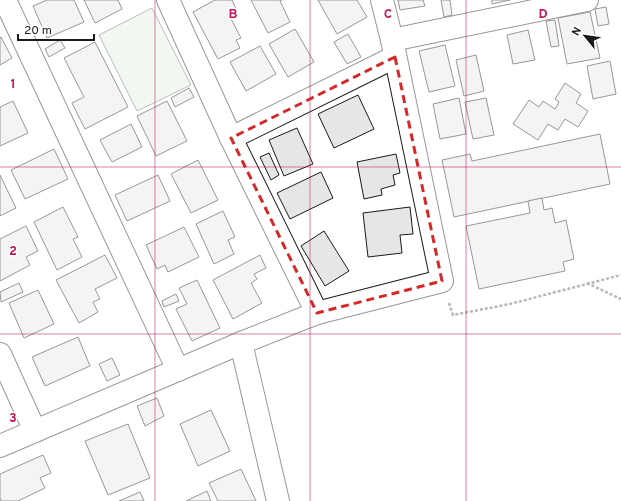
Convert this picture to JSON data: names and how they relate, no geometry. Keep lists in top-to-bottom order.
{
  "scale_bar": "20 m",
  "north": "top left",
  "grid": {
    "columns": ["B", "C", "D"],
    "rows": ["1", "2", "3"]
  }
}
